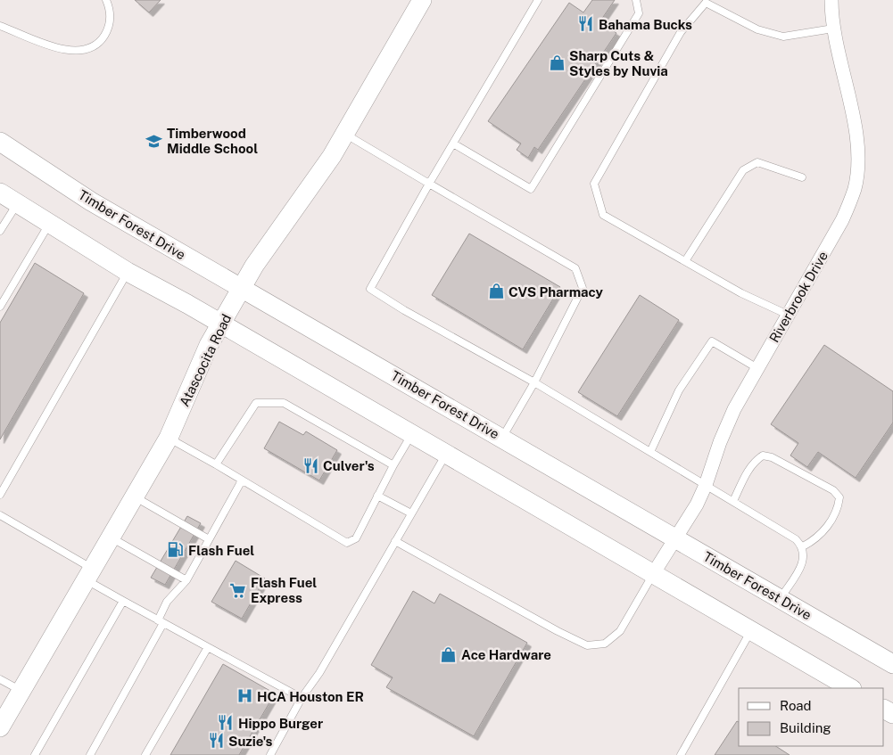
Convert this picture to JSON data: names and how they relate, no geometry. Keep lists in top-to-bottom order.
{
  "streets": {
    "main road": ["Timber Forest Drive", "Atascocita Road"],
    "street": ["Riverbrook Drive"]
  },
  "crossings": [
    ["Timber Forest Drive", "Riverbrook Drive"],
    ["Timber Forest Drive", "Atascocita Road"]
  ],
  "places": {
    "restaurant": [
      "Bahama Bucks",
      "Culver's",
      "Hippo Burger",
      "Suzie's"
    ],
    "shop": ["Sharp Cuts & Styles by Nuvia", "CVS Pharmacy", "Ace Hardware"],
    "school or university": ["Timberwood Middle School"],
    "fuel station": ["Flash Fuel"],
    "supermarket": ["Flash Fuel Express"],
    "hospital": ["HCA Houston ER"]
  },
  "legend": ["Road", "Building"]
}
